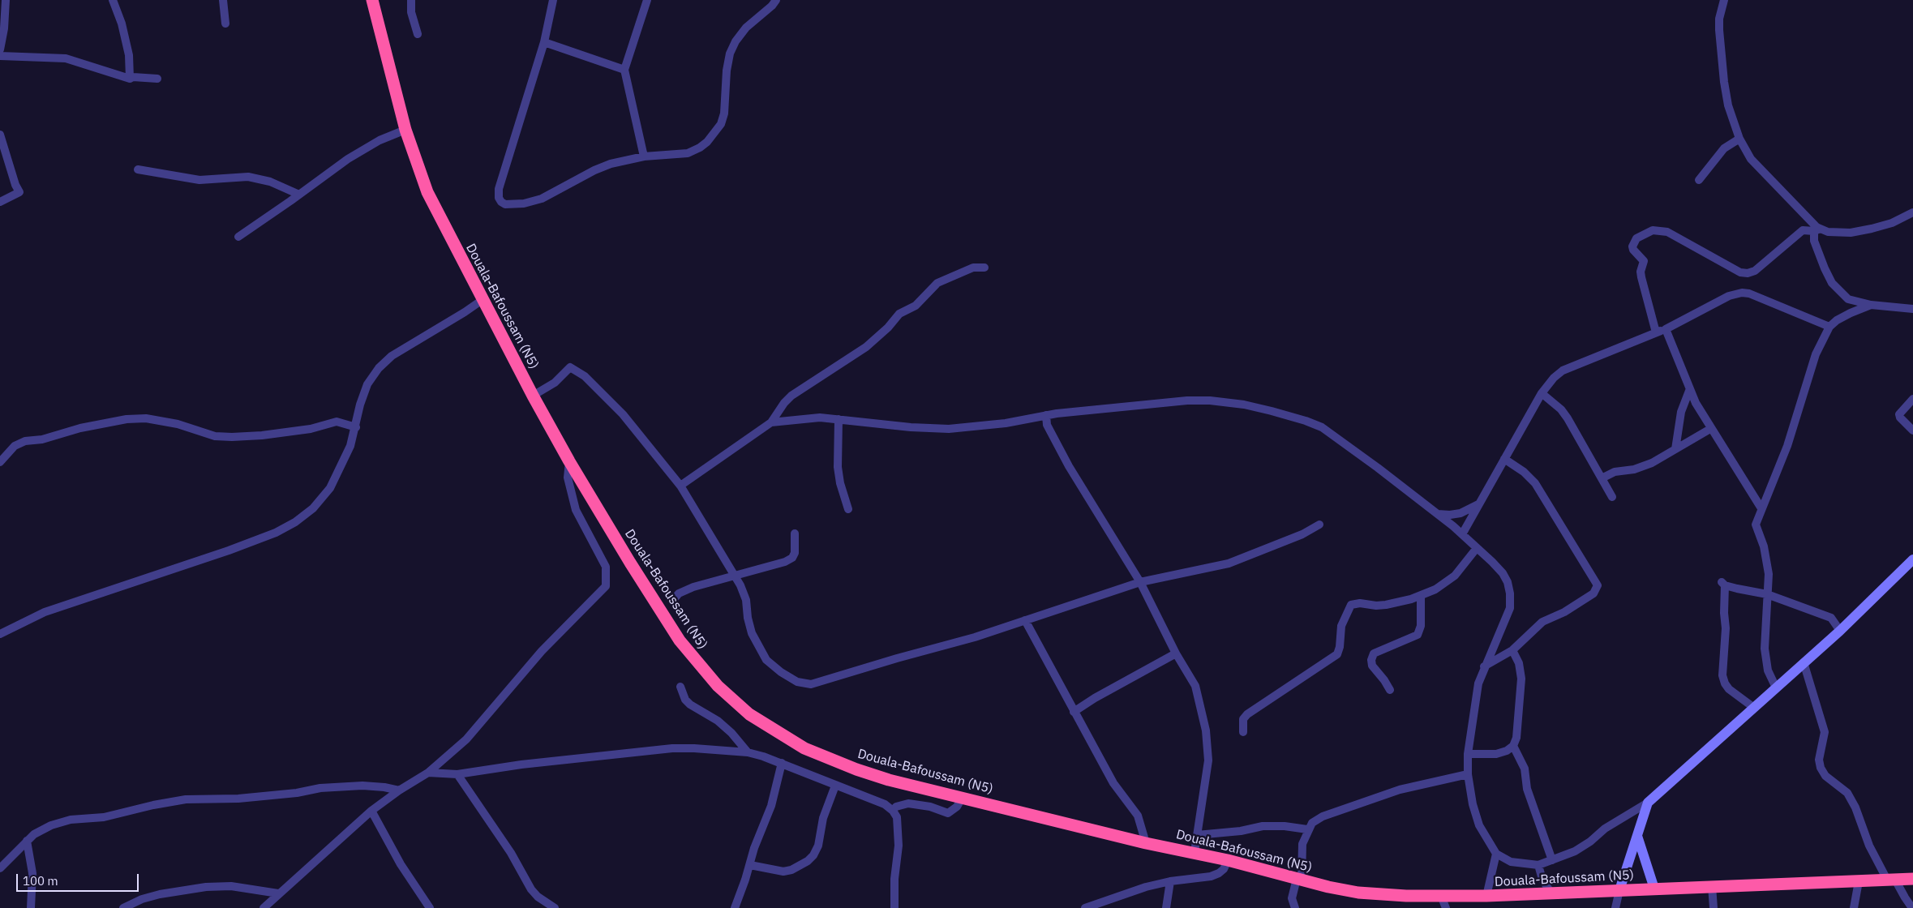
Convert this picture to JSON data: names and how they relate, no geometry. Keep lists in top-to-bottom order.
{
  "streets": {
    "highway": ["Douala-Bafoussam (N5)"]
  },
  "scale_bar": "100 m"
}
